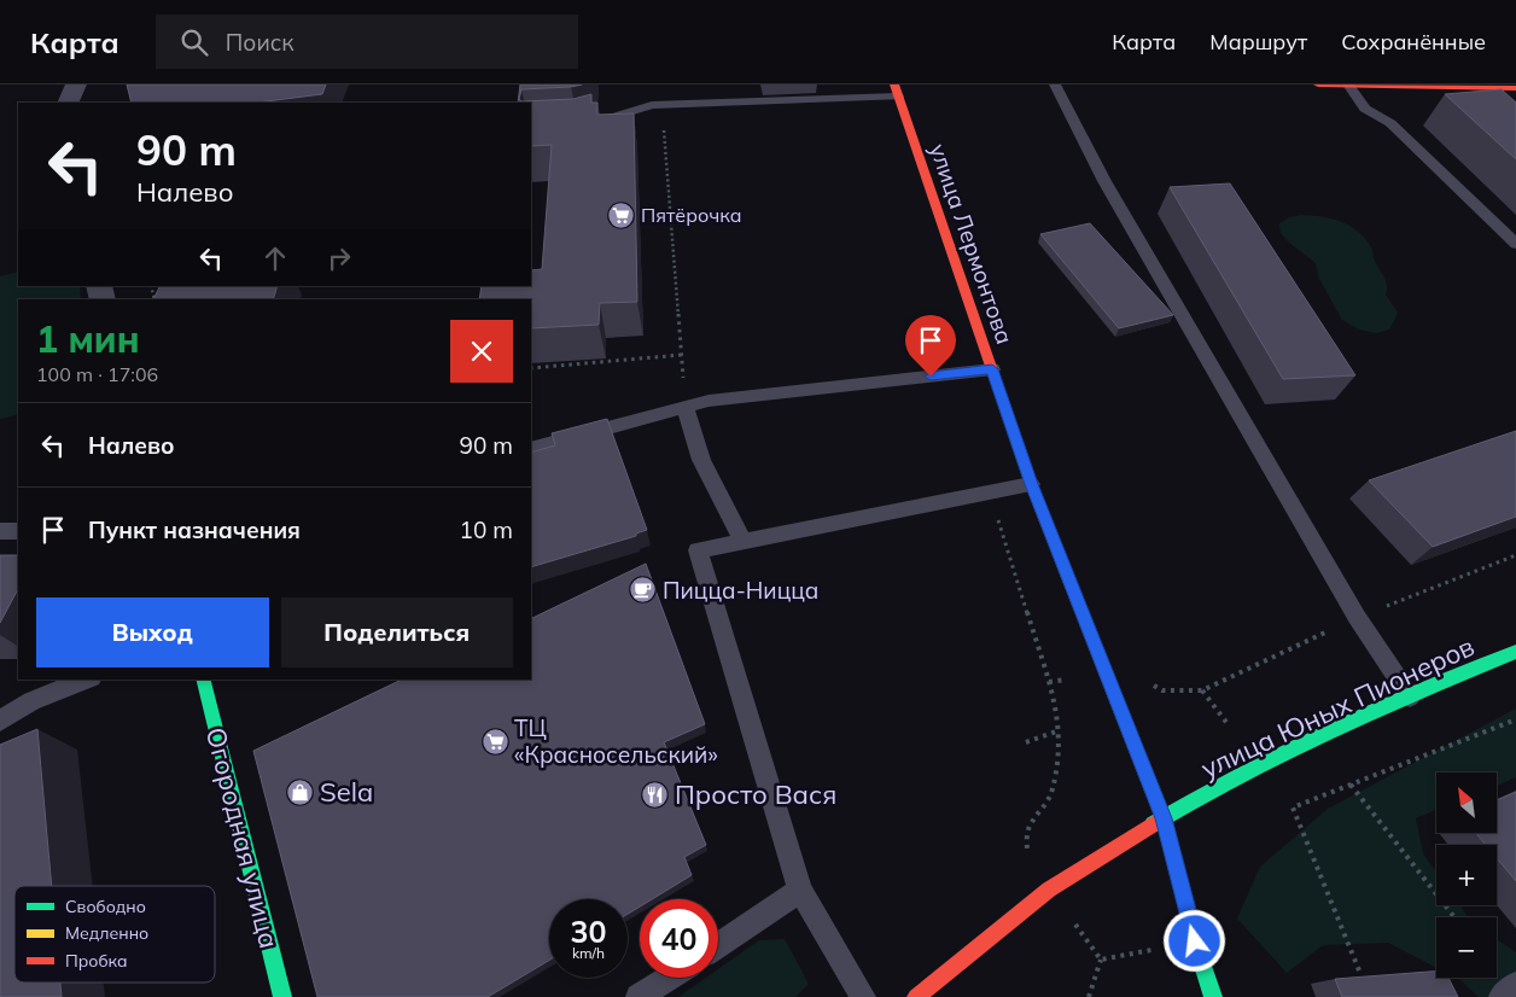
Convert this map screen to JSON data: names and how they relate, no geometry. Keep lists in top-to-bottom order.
{
  "streets": {
    "street": ["улица Лермонтова", "улица Юных Пионеров", "Огородная улица"]
  },
  "crossings": [
    ["улица Лермонтова", "улица Юных Пионеров"]
  ],
  "places": {
    "supermarket": ["Пятёрочка", "ТЦ «Красносельский»"],
    "cafe": ["Пицца-Ницца"],
    "shop": ["Sela"],
    "restaurant": ["Просто Вася"]
  },
  "legend": ["Свободно", "Медленно", "Пробка"],
  "north": "top left",
  "page": {
    "header": "Карта",
    "search": "Поиск",
    "nav": ["Карта", "Маршрут", "Сохранённые"],
    "turn": ["90 m", "Налево"],
    "heading": ["1 мин", "100 m · 17:06"],
    "list": [
      {
        "name": "Налево",
        "value": "90 m"
      },
      {
        "name": "Пункт назначения",
        "value": "10 m"
      }
    ],
    "buttons": ["Выход", "Поделиться"],
    "map_buttons": ["+", "−"],
    "speed": "30 km/h",
    "limit": "40"
  }
}
